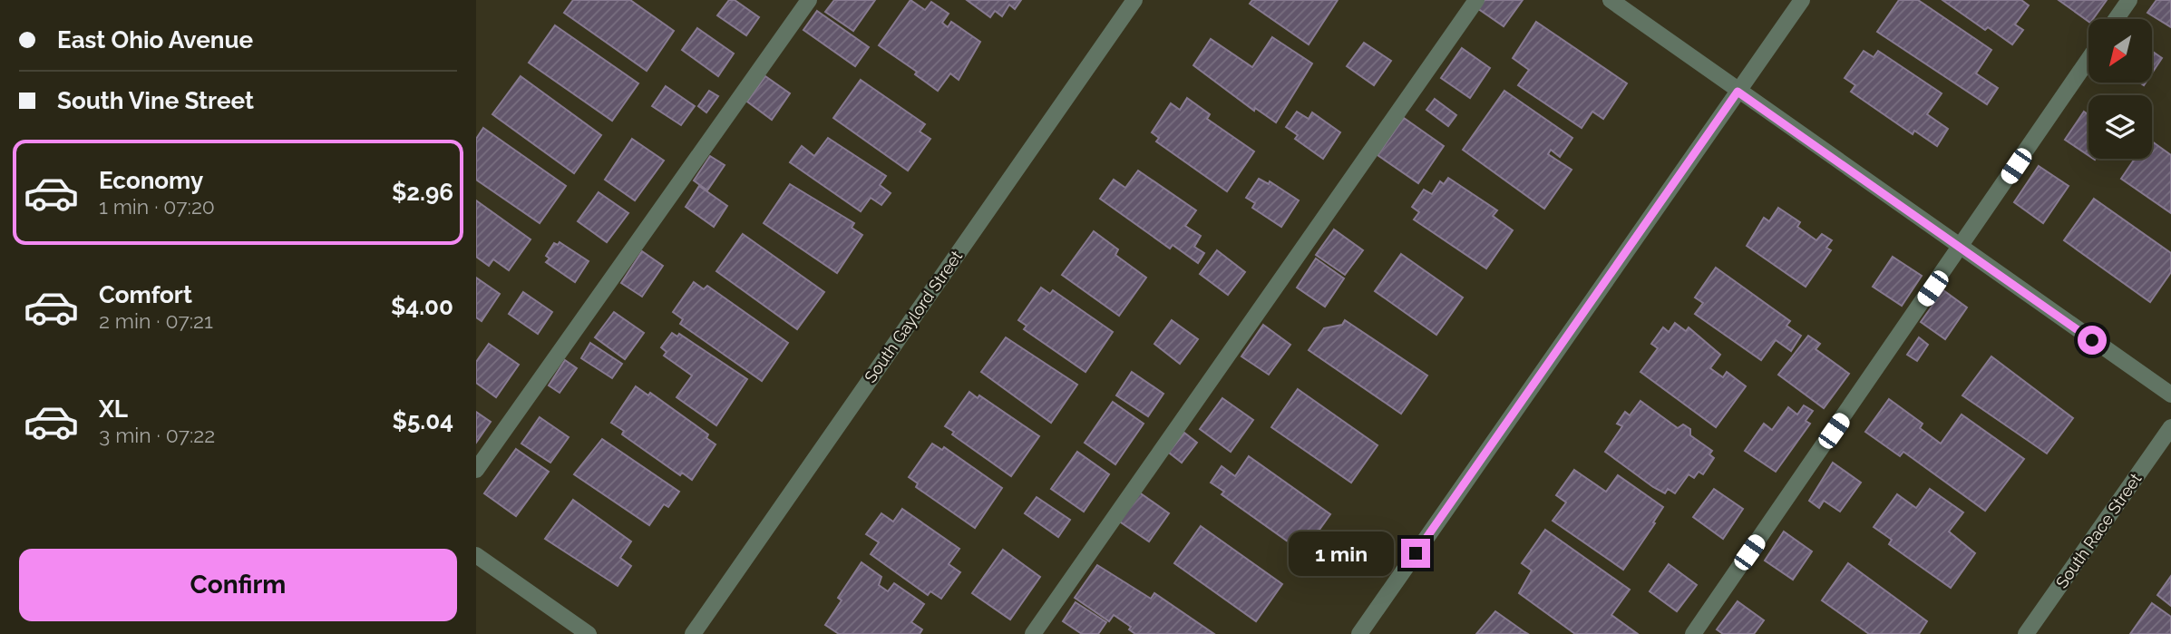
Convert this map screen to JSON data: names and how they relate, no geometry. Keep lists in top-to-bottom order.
{
  "streets": {
    "street": ["South Gaylord Street", "South Race Street"]
  },
  "north": "bottom left",
  "page": {
    "banner": ["East Ohio Avenue", "South Vine Street"],
    "list": [
      {
        "name": "Economy",
        "note": "1 min · 07:20",
        "value": "$2.96"
      },
      {
        "name": "Comfort",
        "note": "2 min · 07:21",
        "value": "$4.00"
      },
      {
        "name": "XL",
        "note": "3 min · 07:22",
        "value": "$5.04"
      }
    ],
    "bubble": "1 min",
    "buttons": "Confirm"
  }
}
